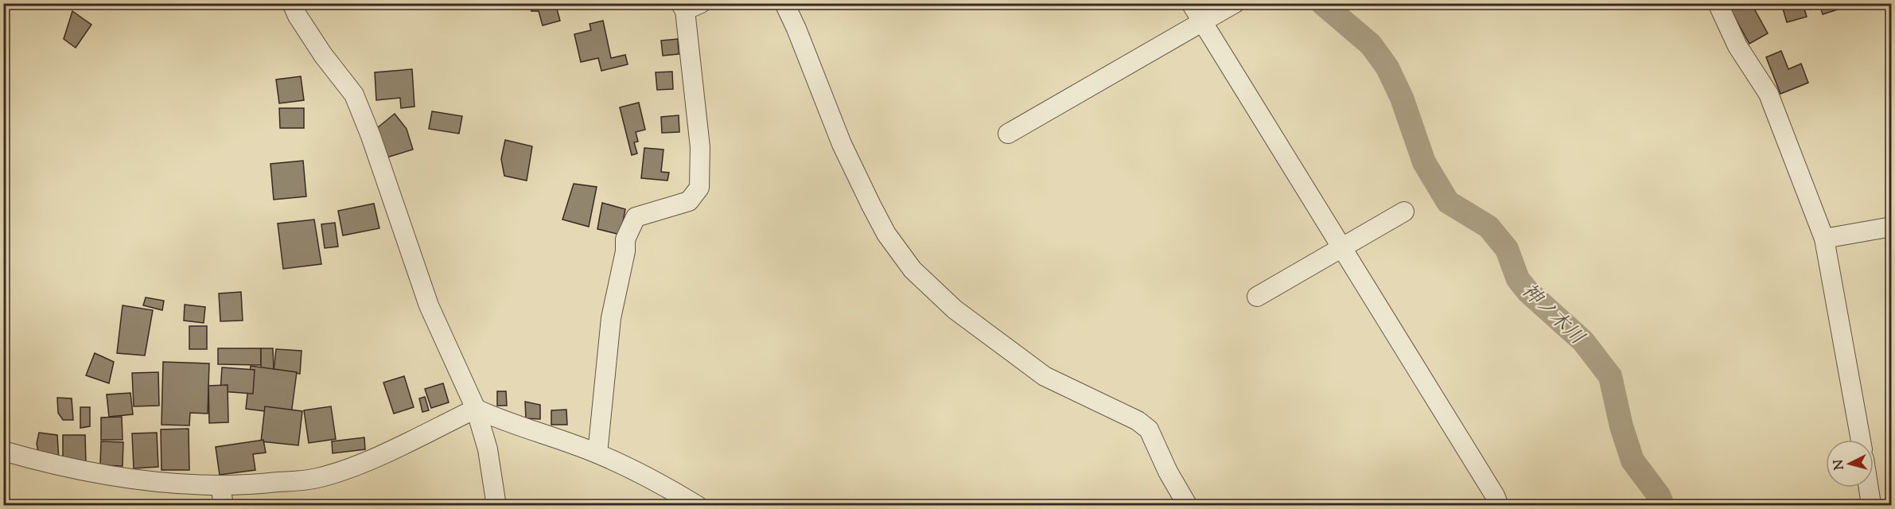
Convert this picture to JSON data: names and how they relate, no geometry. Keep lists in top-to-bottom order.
{
  "water": ["神ノ木川"],
  "north": "left"
}
